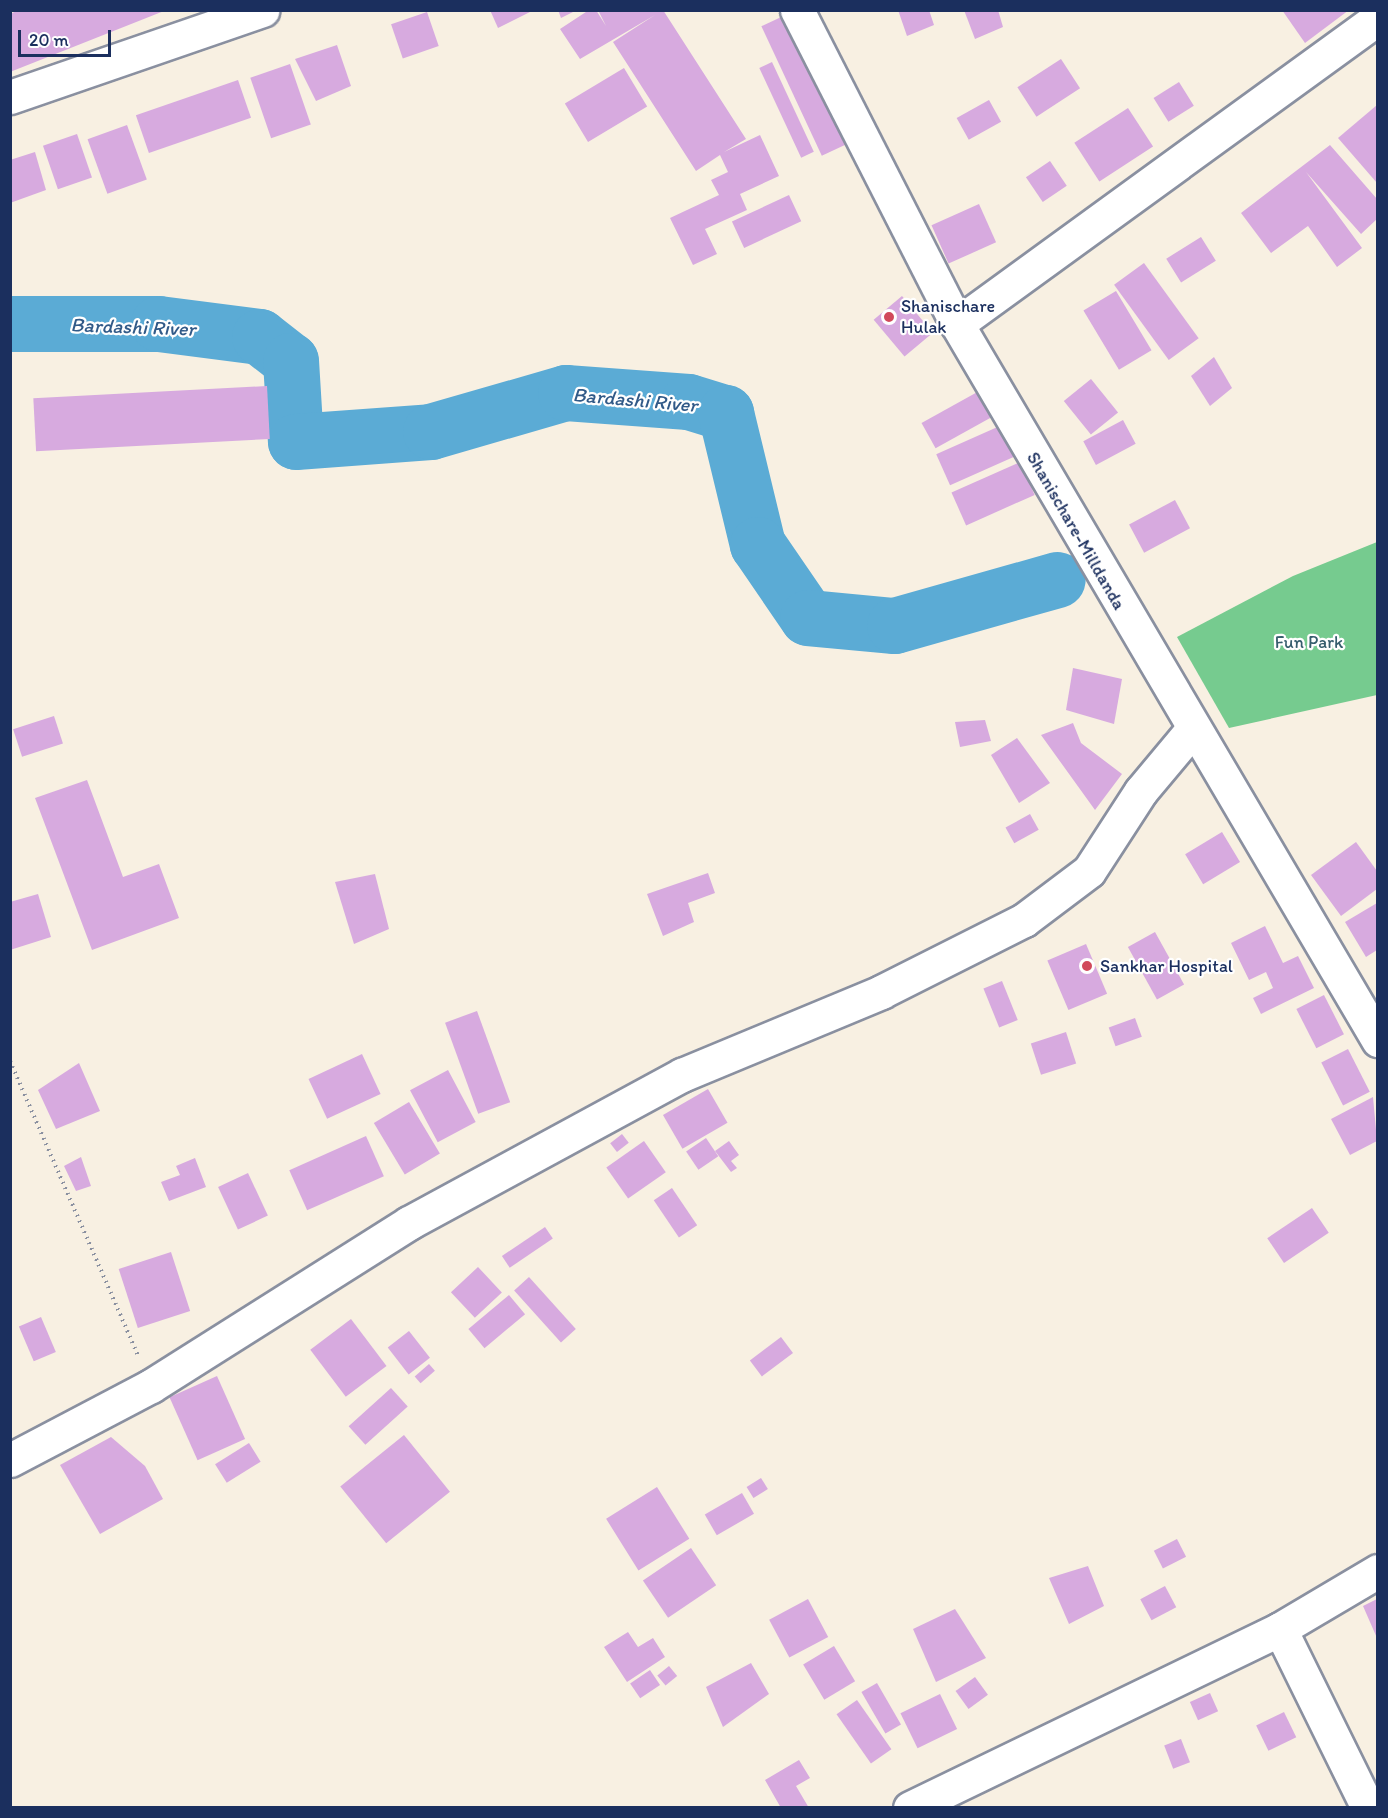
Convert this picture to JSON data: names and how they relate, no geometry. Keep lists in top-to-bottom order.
{
  "streets": {
    "street": ["Shanischare-Milldanda"]
  },
  "water": ["Bardashi River"],
  "parks": ["Fun Park"],
  "places": ["Shanischare Hulak", "Sankhar Hospital"],
  "scale_bar": "20 m"
}
